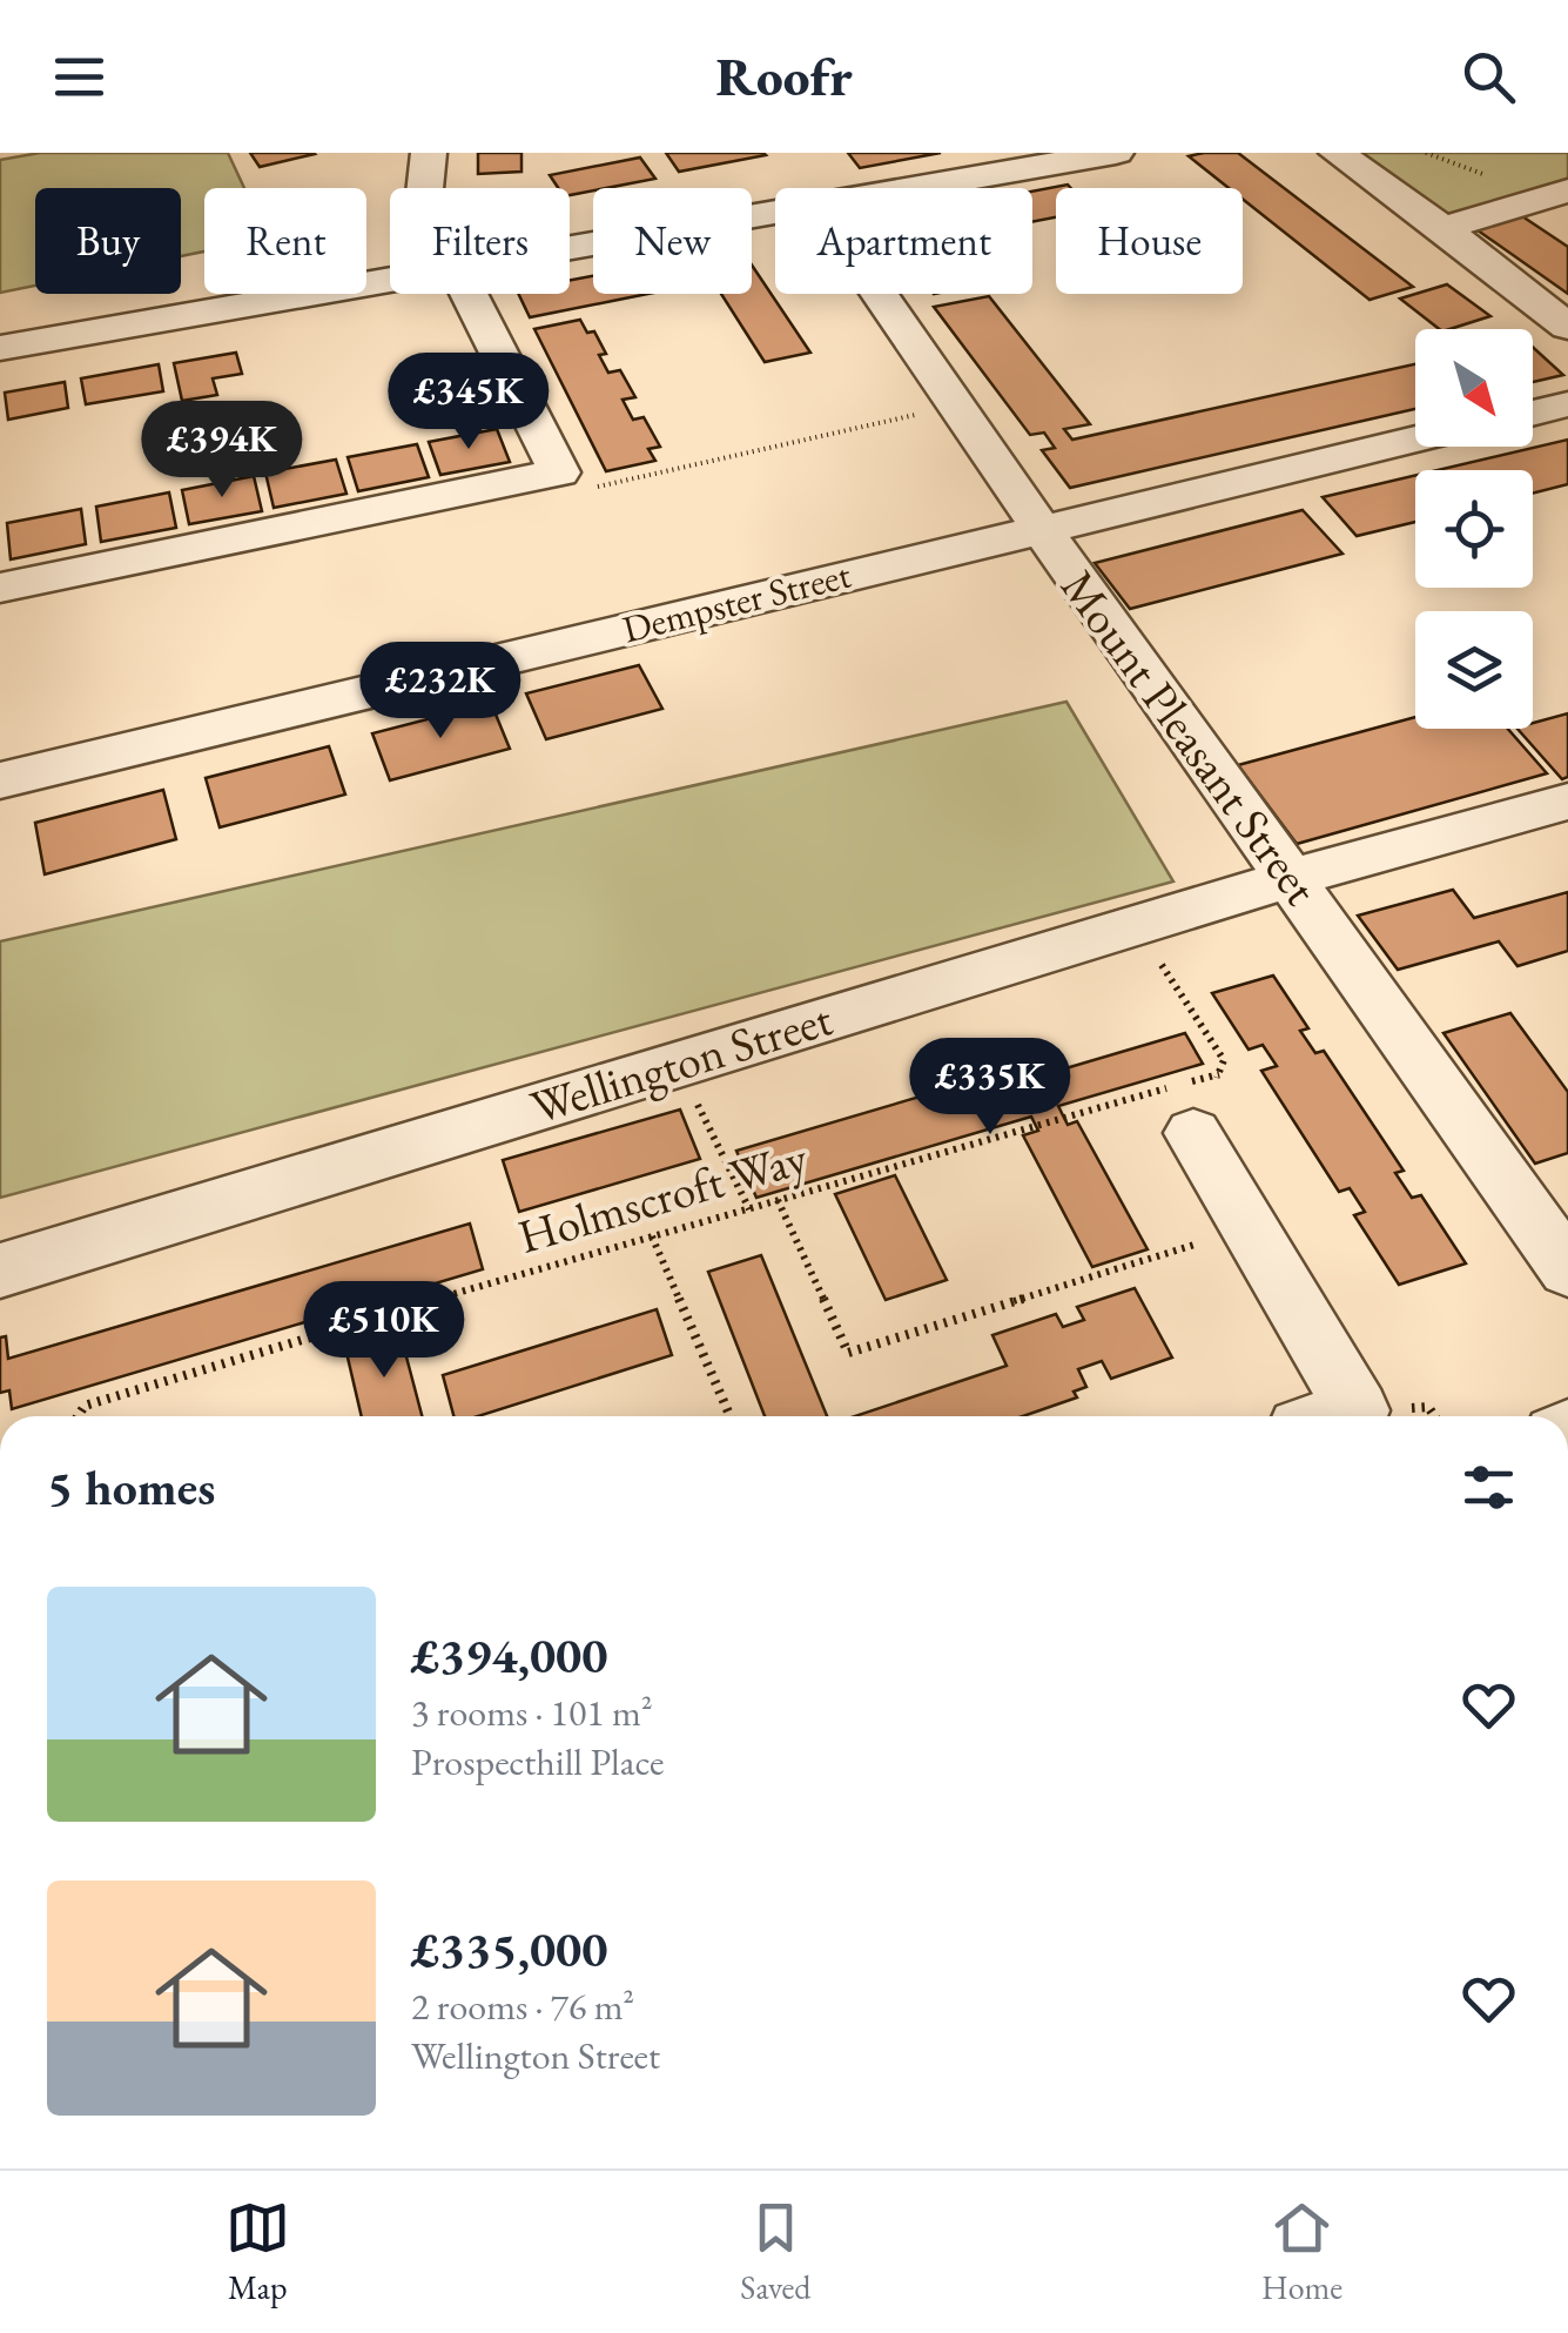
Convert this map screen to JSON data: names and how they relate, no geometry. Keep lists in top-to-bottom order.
{
  "streets": {
    "street": ["Dempster Street", "Mount Pleasant Street", "Wellington Street"],
    "path": ["Holmscroft Way"]
  },
  "crossings": [
    ["Dempster Street", "Mount Pleasant Street"],
    ["Mount Pleasant Street", "Wellington Street"]
  ],
  "north": "bottom right",
  "page": {
    "header": "Roofr",
    "chip": [
      "Buy",
      "Rent",
      "Filters",
      "New",
      "Apartment",
      "House"
    ],
    "price": [
      "£345K",
      "£394K",
      "£232K",
      "£335K",
      "£510K"
    ],
    "heading": "5 homes",
    "list": [
      {
        "name": "£394,000",
        "note": "3 rooms · 101 m² · Prospecthill Place"
      },
      {
        "name": "£335,000",
        "note": "2 rooms · 76 m² · Wellington Street"
      }
    ],
    "tabs": ["Map", "Saved", "Home"]
  }
}
